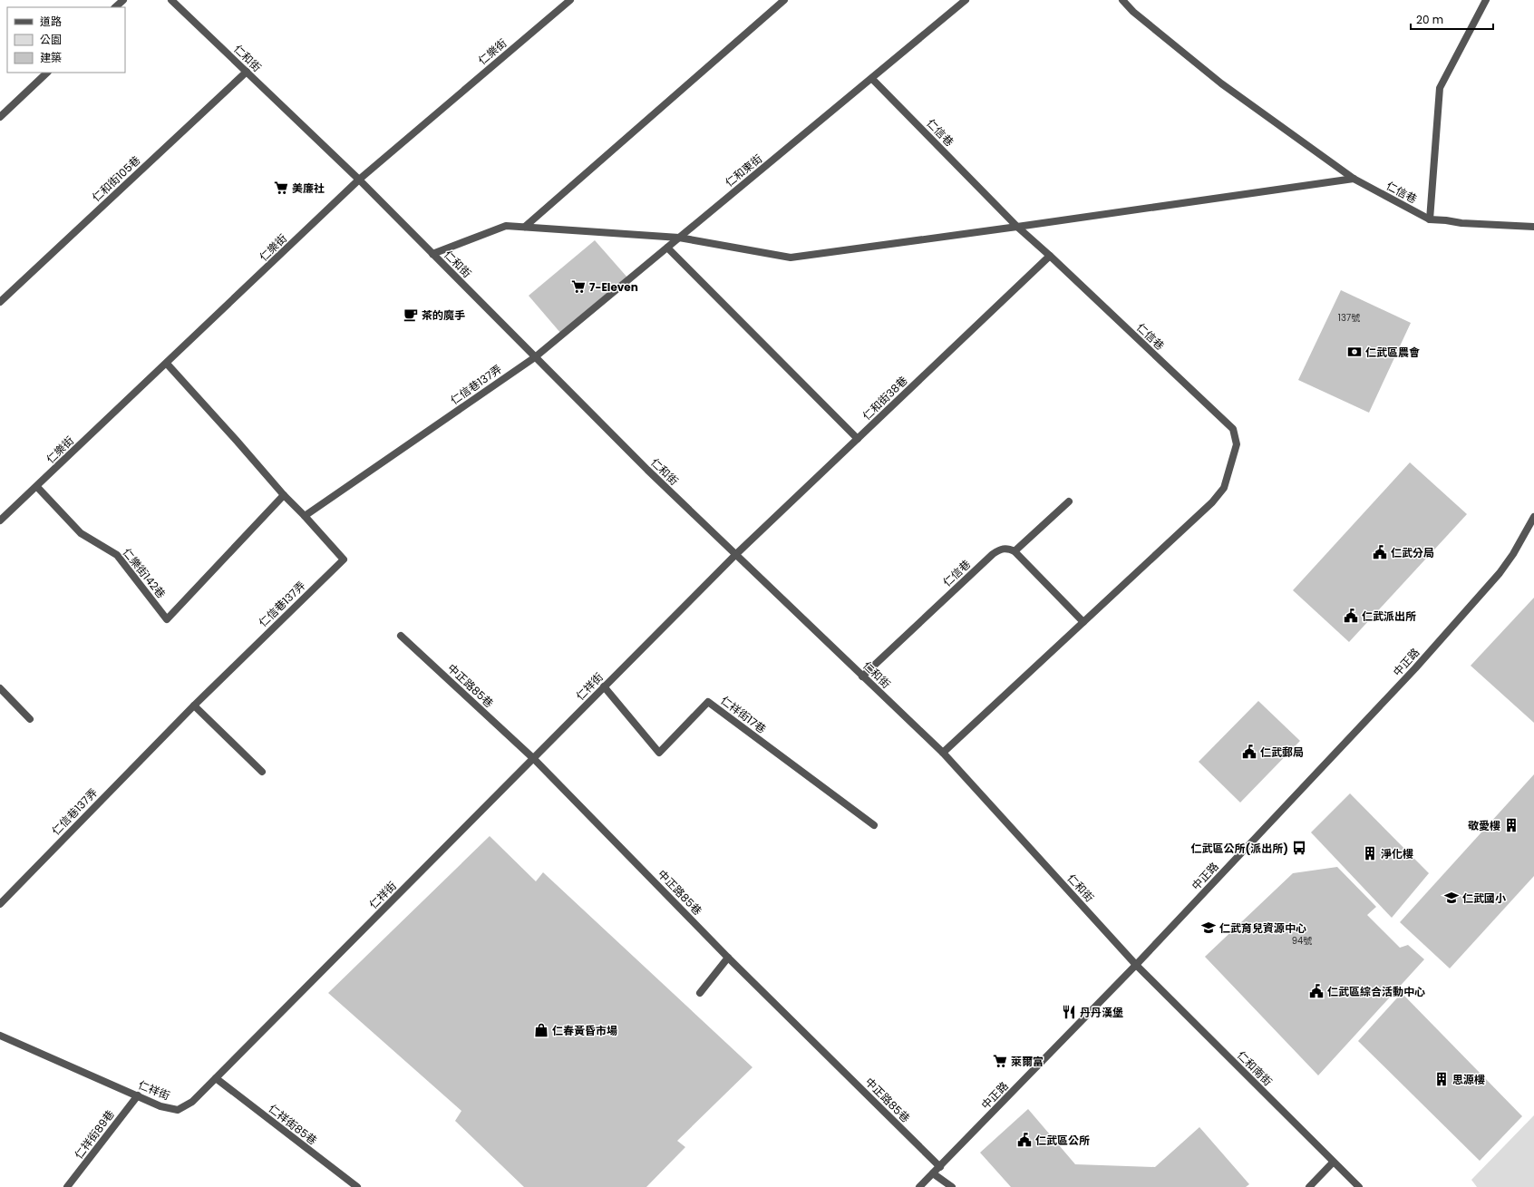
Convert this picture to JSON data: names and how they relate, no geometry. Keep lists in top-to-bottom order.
{
  "streets": {
    "street": [
      "仁樂街",
      "仁和街",
      "仁信巷",
      "仁和東街",
      "仁和街105巷",
      "仁信巷137弄",
      "仁和街38巷",
      "仁樂街142巷",
      "中正路",
      "中正路85巷",
      "仁祥街",
      "仁祥街17巷",
      "仁和南街",
      "仁祥街85巷",
      "仁祥街89巷"
    ]
  },
  "crossings": [
    ["仁樂街", "仁和街"],
    ["仁樂街", "仁樂街142巷"],
    ["仁和街", "仁信巷"],
    ["仁和街", "仁和東街"],
    ["仁和街", "仁和街105巷"],
    ["仁和街", "仁信巷137弄"],
    ["仁和街", "仁和街38巷"],
    ["仁和街", "中正路"],
    ["仁和街", "仁祥街"],
    ["仁和街", "仁和南街"],
    ["仁信巷", "仁和東街"],
    ["仁信巷", "仁和街38巷"],
    ["仁和東街", "仁信巷137弄"],
    ["仁和街38巷", "仁祥街"],
    ["中正路", "中正路85巷"],
    ["中正路", "仁和南街"],
    ["中正路85巷", "仁祥街"],
    ["仁祥街", "仁祥街17巷"],
    ["仁祥街", "仁祥街85巷"],
    ["仁祥街", "仁祥街89巷"]
  ],
  "places": {
    "supermarket": ["美廉社", "7-Eleven", "萊爾富"],
    "cafe": ["茶的魔手"],
    "bank": ["仁武區農會"],
    "public building": [
      "仁武分局",
      "仁武派出所",
      "仁武郵局",
      "仁武區綜合活動中心",
      "仁武區公所"
    ],
    "building": ["敬愛樓", "淨化樓", "思源樓"],
    "bus stop": ["仁武區公所(派出所)"],
    "school or university": ["仁武國小", "仁武育兒資源中心"],
    "restaurant": ["丹丹漢堡"],
    "shop": ["仁春黃昏市場"]
  },
  "house_numbers": ["137號", "94號"],
  "legend": ["道路", "公園", "建築"],
  "scale_bar": "20 m"
}
